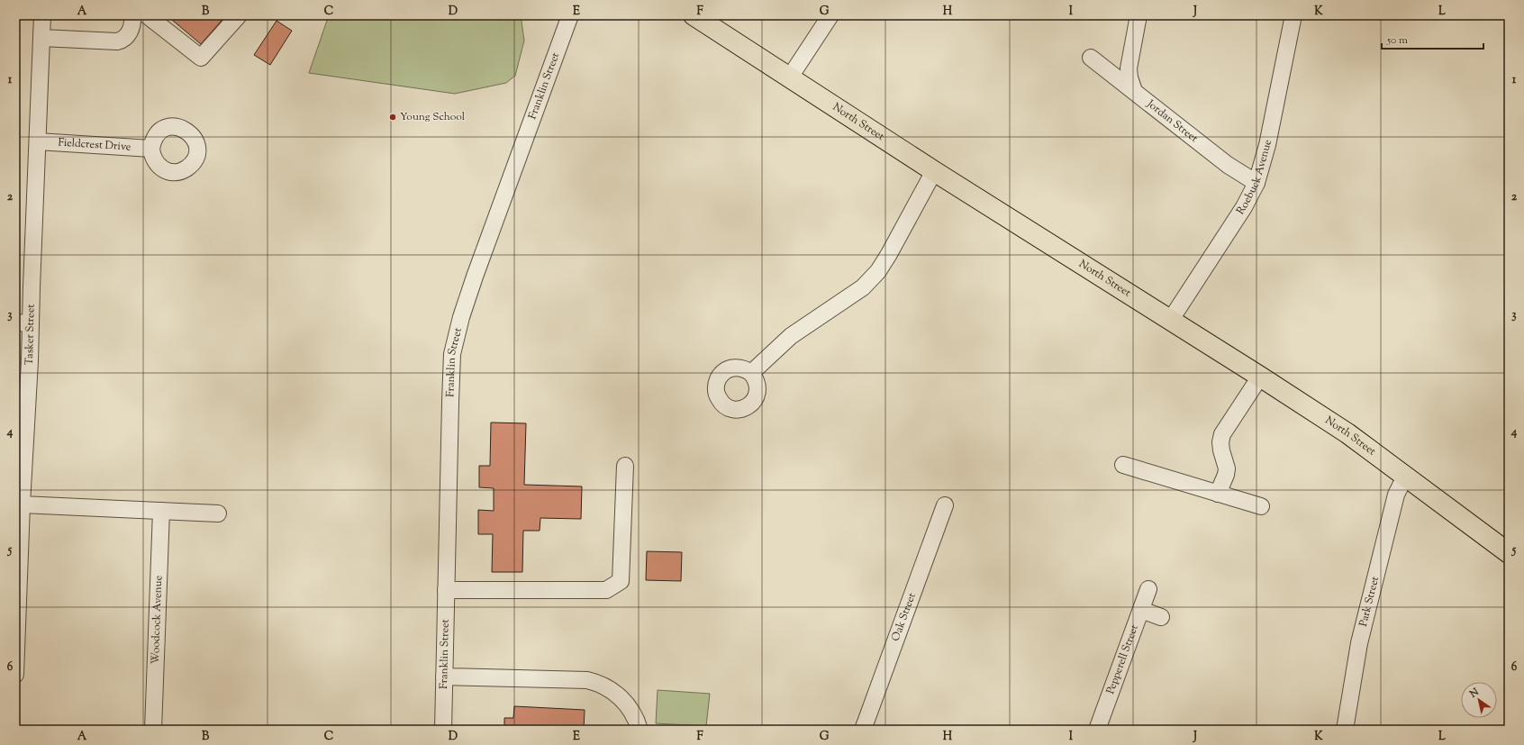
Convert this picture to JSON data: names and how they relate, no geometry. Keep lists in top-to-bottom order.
{
  "streets": {
    "main road": ["North Street"],
    "street": [
      "Franklin Street",
      "Jordan Street",
      "Fieldcrest Drive",
      "Roebuck Avenue",
      "Tasker Street",
      "Park Street",
      "Oak Street",
      "Woodcock Avenue",
      "Pepperell Street"
    ]
  },
  "crossings": [
    ["Jordan Street", "Roebuck Avenue"],
    ["North Street", "Roebuck Avenue"],
    ["North Street", "Park Street"],
    ["Fieldcrest Drive", "Tasker Street"]
  ],
  "places": ["Young School"],
  "scale_bar": "50 m",
  "north": "top left",
  "grid": {
    "columns": [
      "A",
      "B",
      "C",
      "D",
      "E",
      "F",
      "G",
      "H",
      "I",
      "J",
      "K",
      "L"
    ],
    "rows": [
      "1",
      "2",
      "3",
      "4",
      "5",
      "6"
    ]
  }
}
